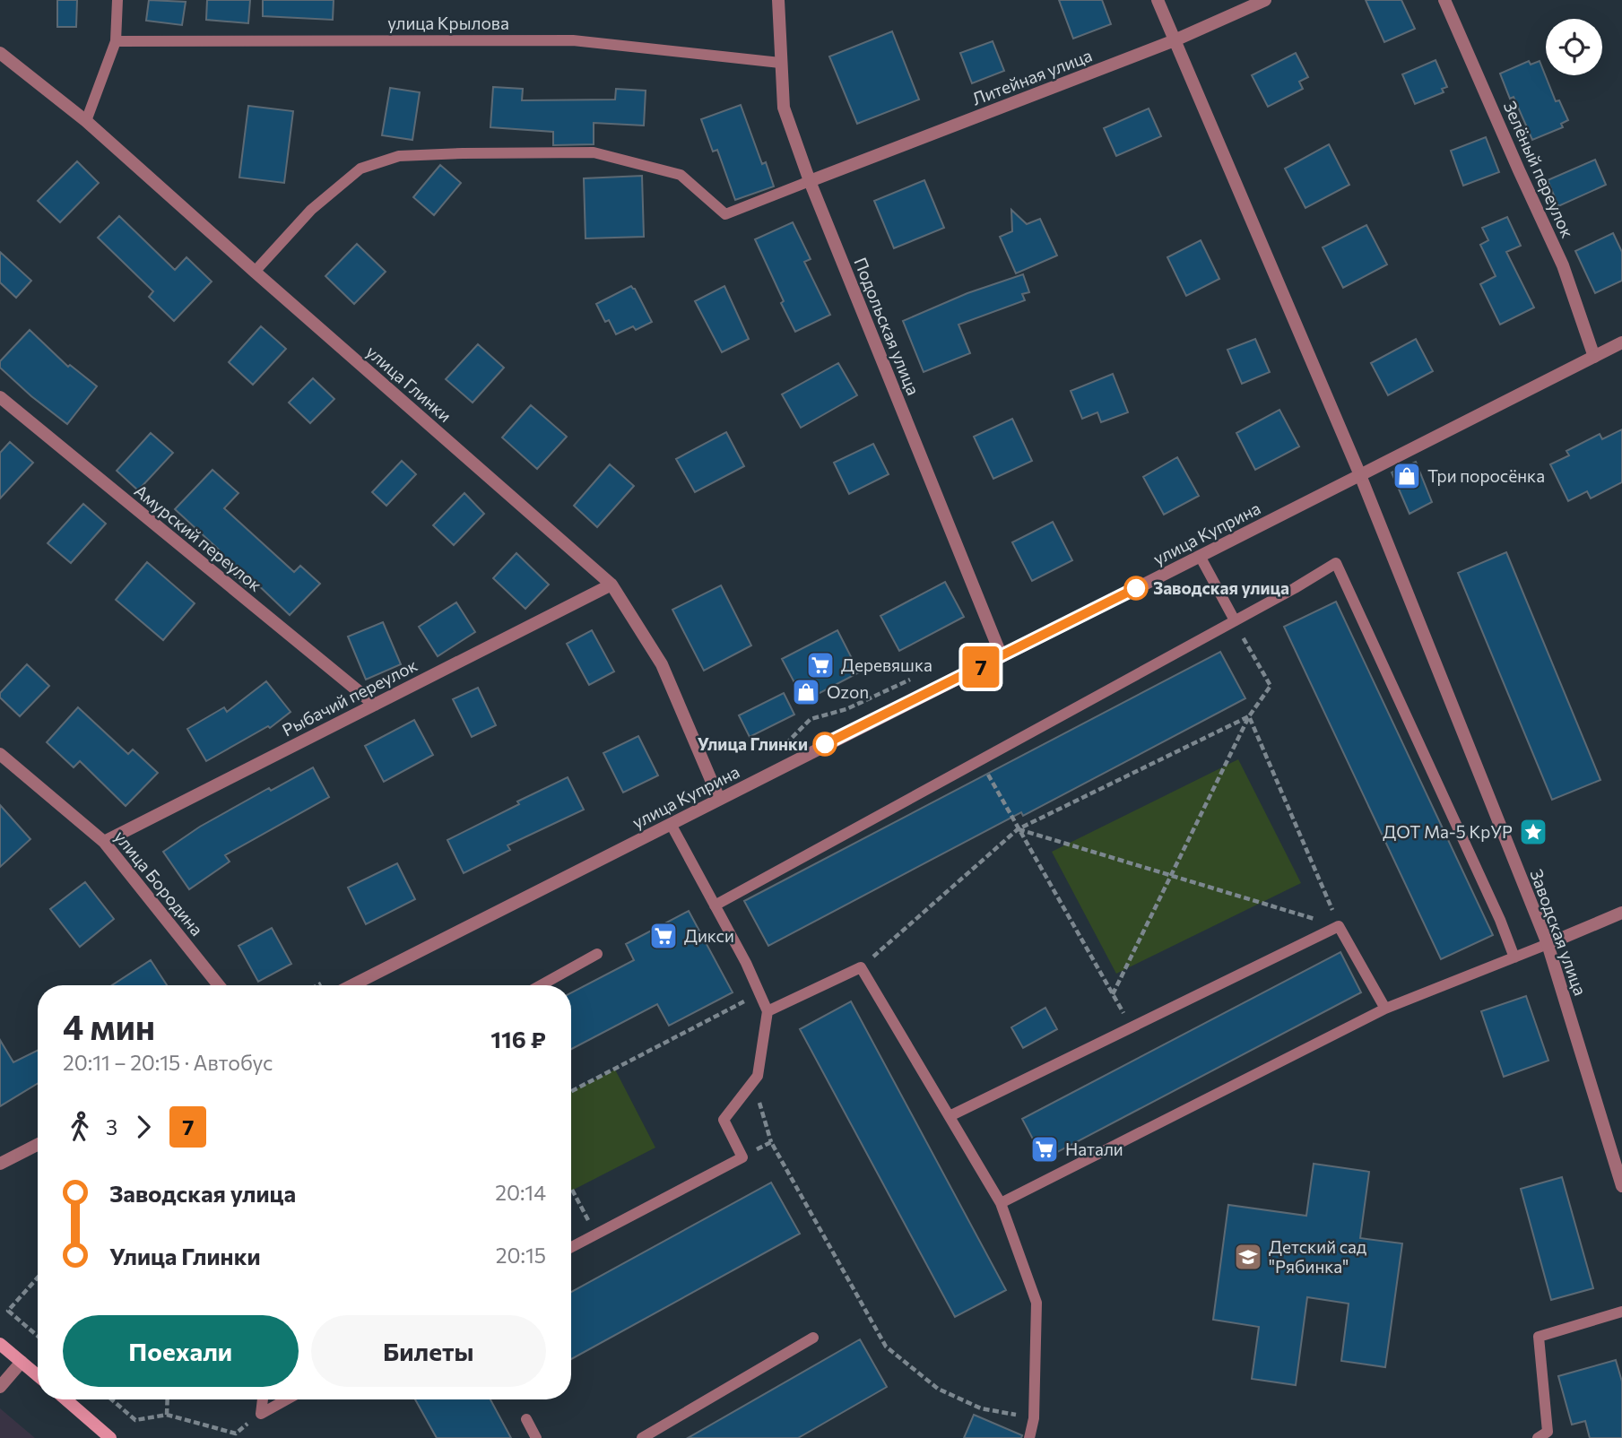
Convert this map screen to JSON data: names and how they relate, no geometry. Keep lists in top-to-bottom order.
{
  "streets": {
    "street": [
      "Литейная улица",
      "Зелёный переулок",
      "Подольская улица",
      "улица Глинки",
      "улица Куприна",
      "Амурский переулок",
      "Рыбачий переулок",
      "улица Бородина",
      "Заводская улица"
    ],
    "lane": ["улица Крылова"]
  },
  "crossings": [
    ["улица Крылова", "Подольская улица"],
    ["Литейная улица", "Подольская улица"],
    ["Литейная улица", "Заводская улица"],
    ["Зелёный переулок", "улица Куприна"],
    ["Подольская улица", "улица Куприна"],
    ["улица Глинки", "улица Куприна"],
    ["улица Глинки", "Рыбачий переулок"],
    ["улица Куприна", "Заводская улица"],
    ["Амурский переулок", "Рыбачий переулок"],
    ["Рыбачий переулок", "улица Бородина"]
  ],
  "places": {
    "shop": ["Три поросёнка", "Ozon"],
    "other": ["Заводская улица", "Улица Глинки"],
    "supermarket": ["Деревяшка", "Дикси", "Натали"],
    "place": ["ДОТ Ма-5 КрУР"],
    "school or university": ["Детский сад \"Рябинка\""]
  },
  "lines": ["bus line 7"],
  "page": {
    "on_map": "7",
    "heading": ["4 мин", "20:11 – 20:15 · Автобус", "116 ₽"],
    "legs": ["3", "7"],
    "list": [
      {
        "name": "Заводская улица",
        "value": "20:14"
      },
      {
        "name": "Улица Глинки",
        "value": "20:15"
      }
    ],
    "buttons": ["Поехали", "Билеты"]
  }
}
